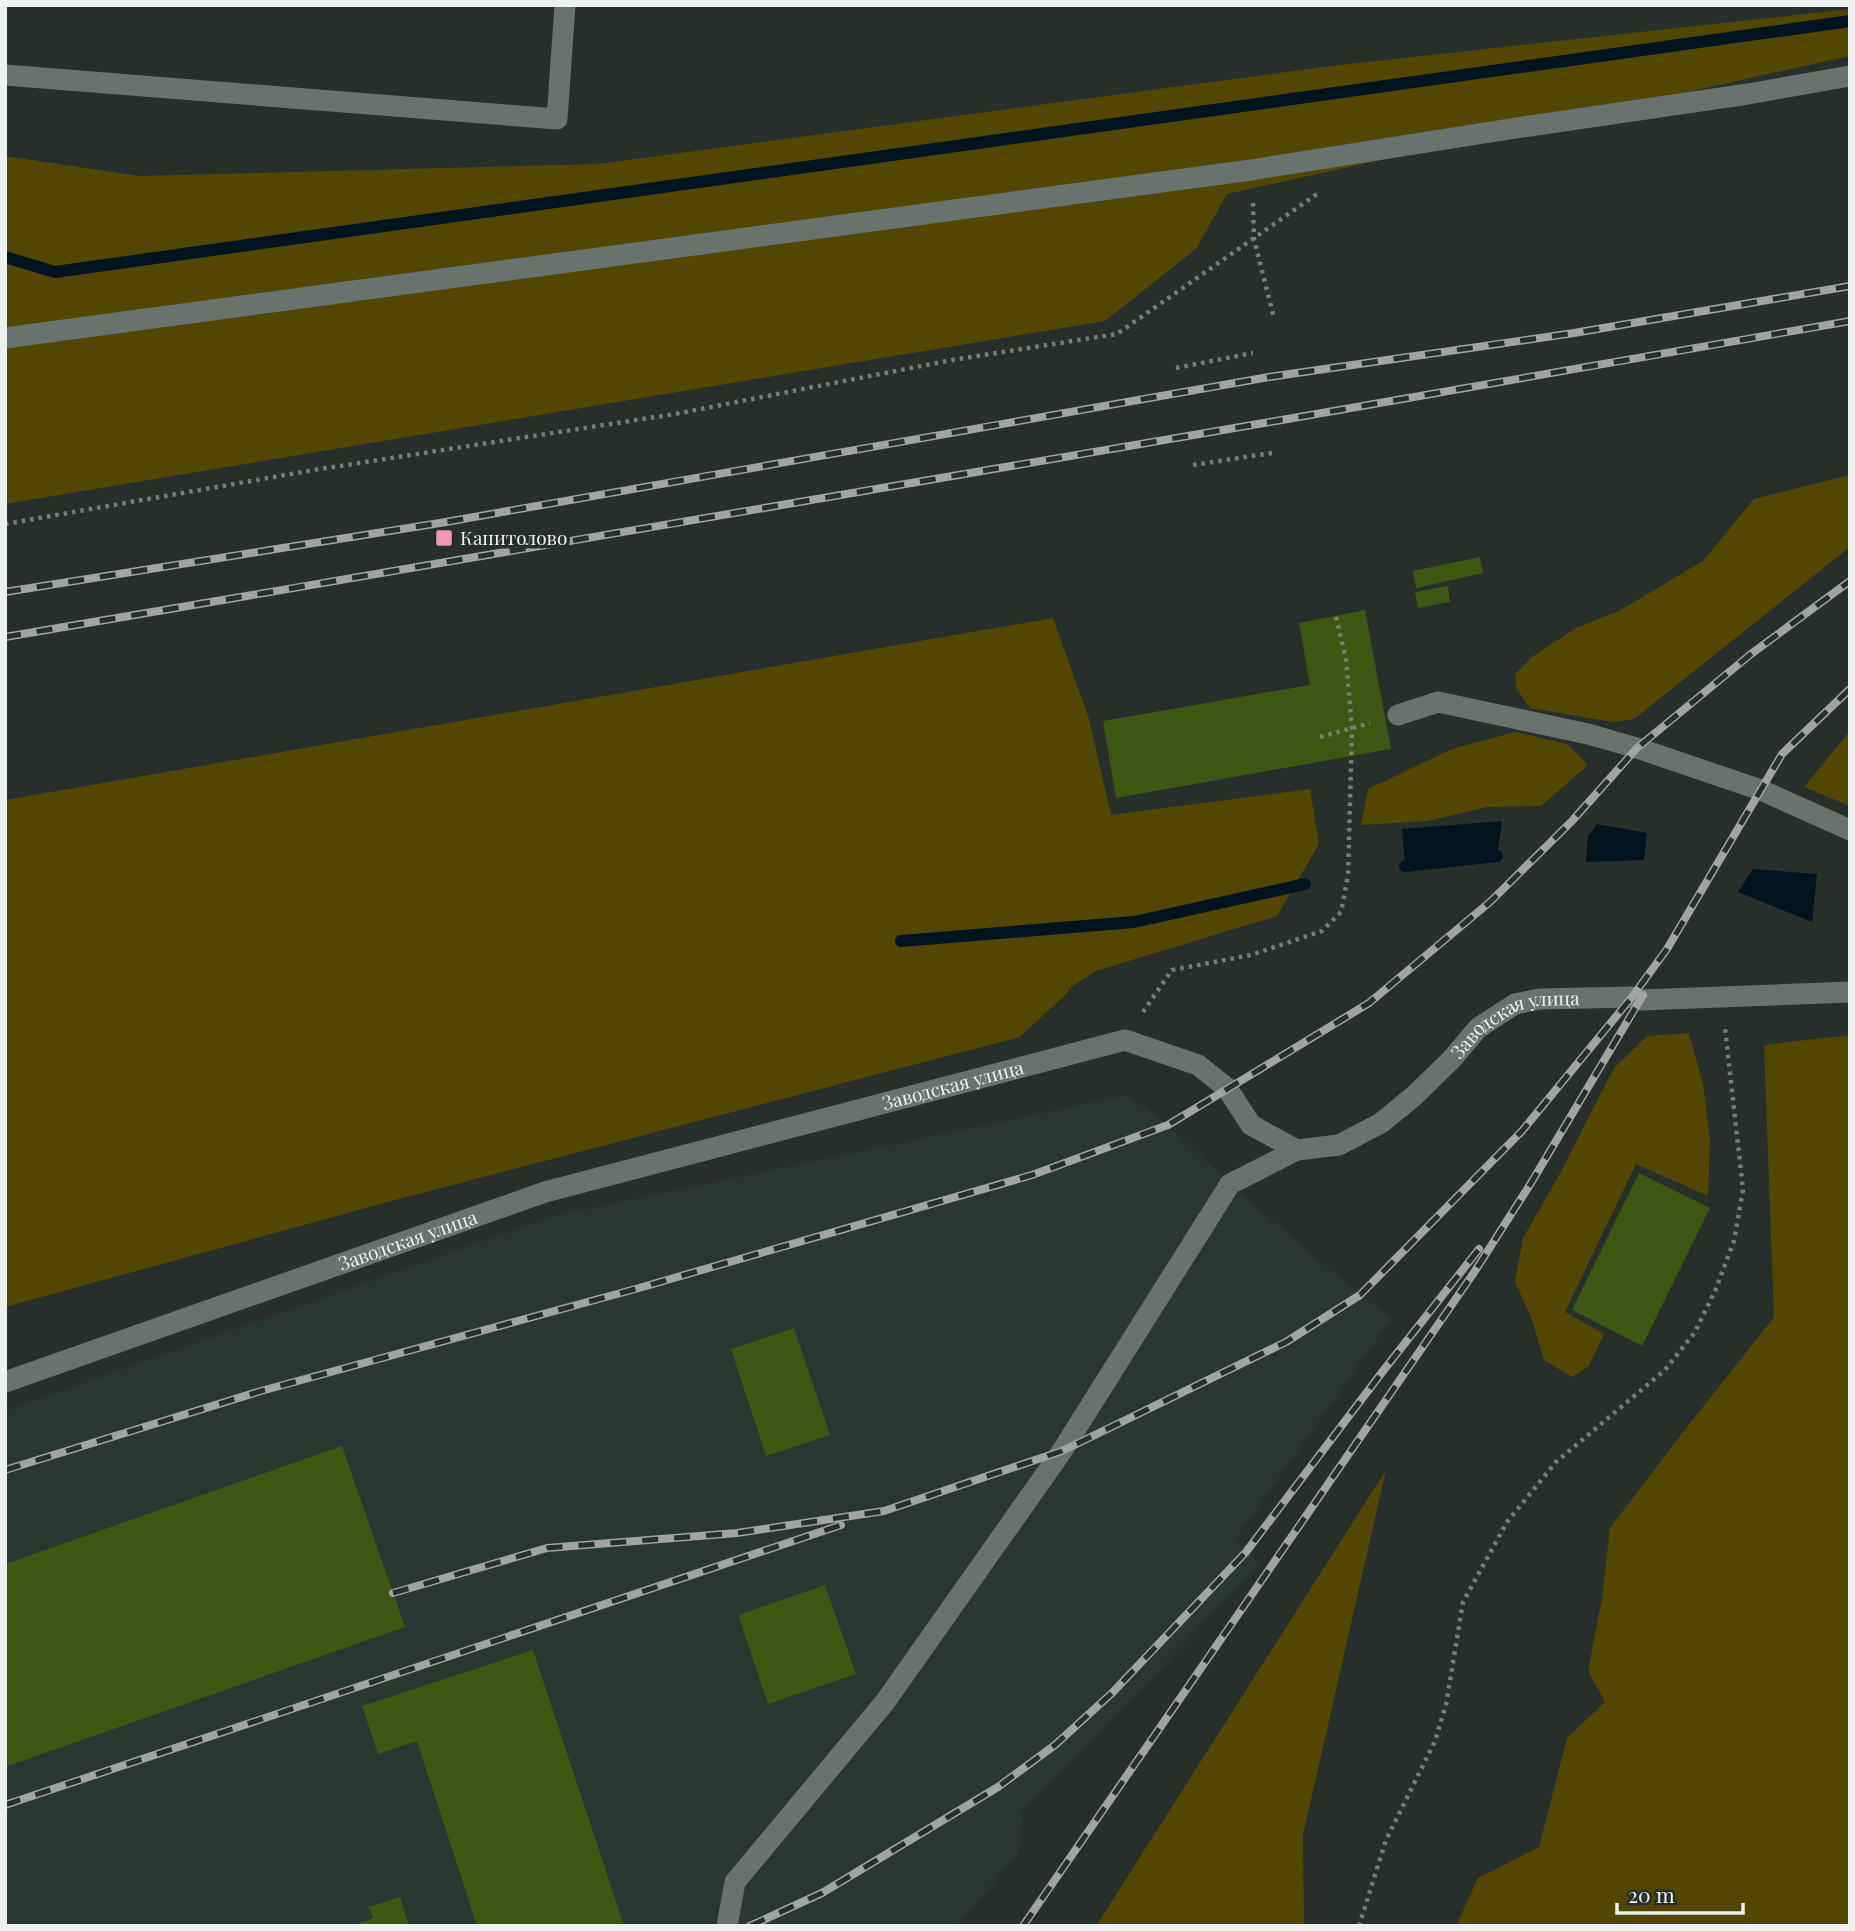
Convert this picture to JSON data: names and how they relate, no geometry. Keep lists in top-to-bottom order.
{
  "streets": {
    "street": ["Заводская улица"]
  },
  "places": {
    "transit": ["Капитолово"]
  },
  "scale_bar": "20 m"
}
